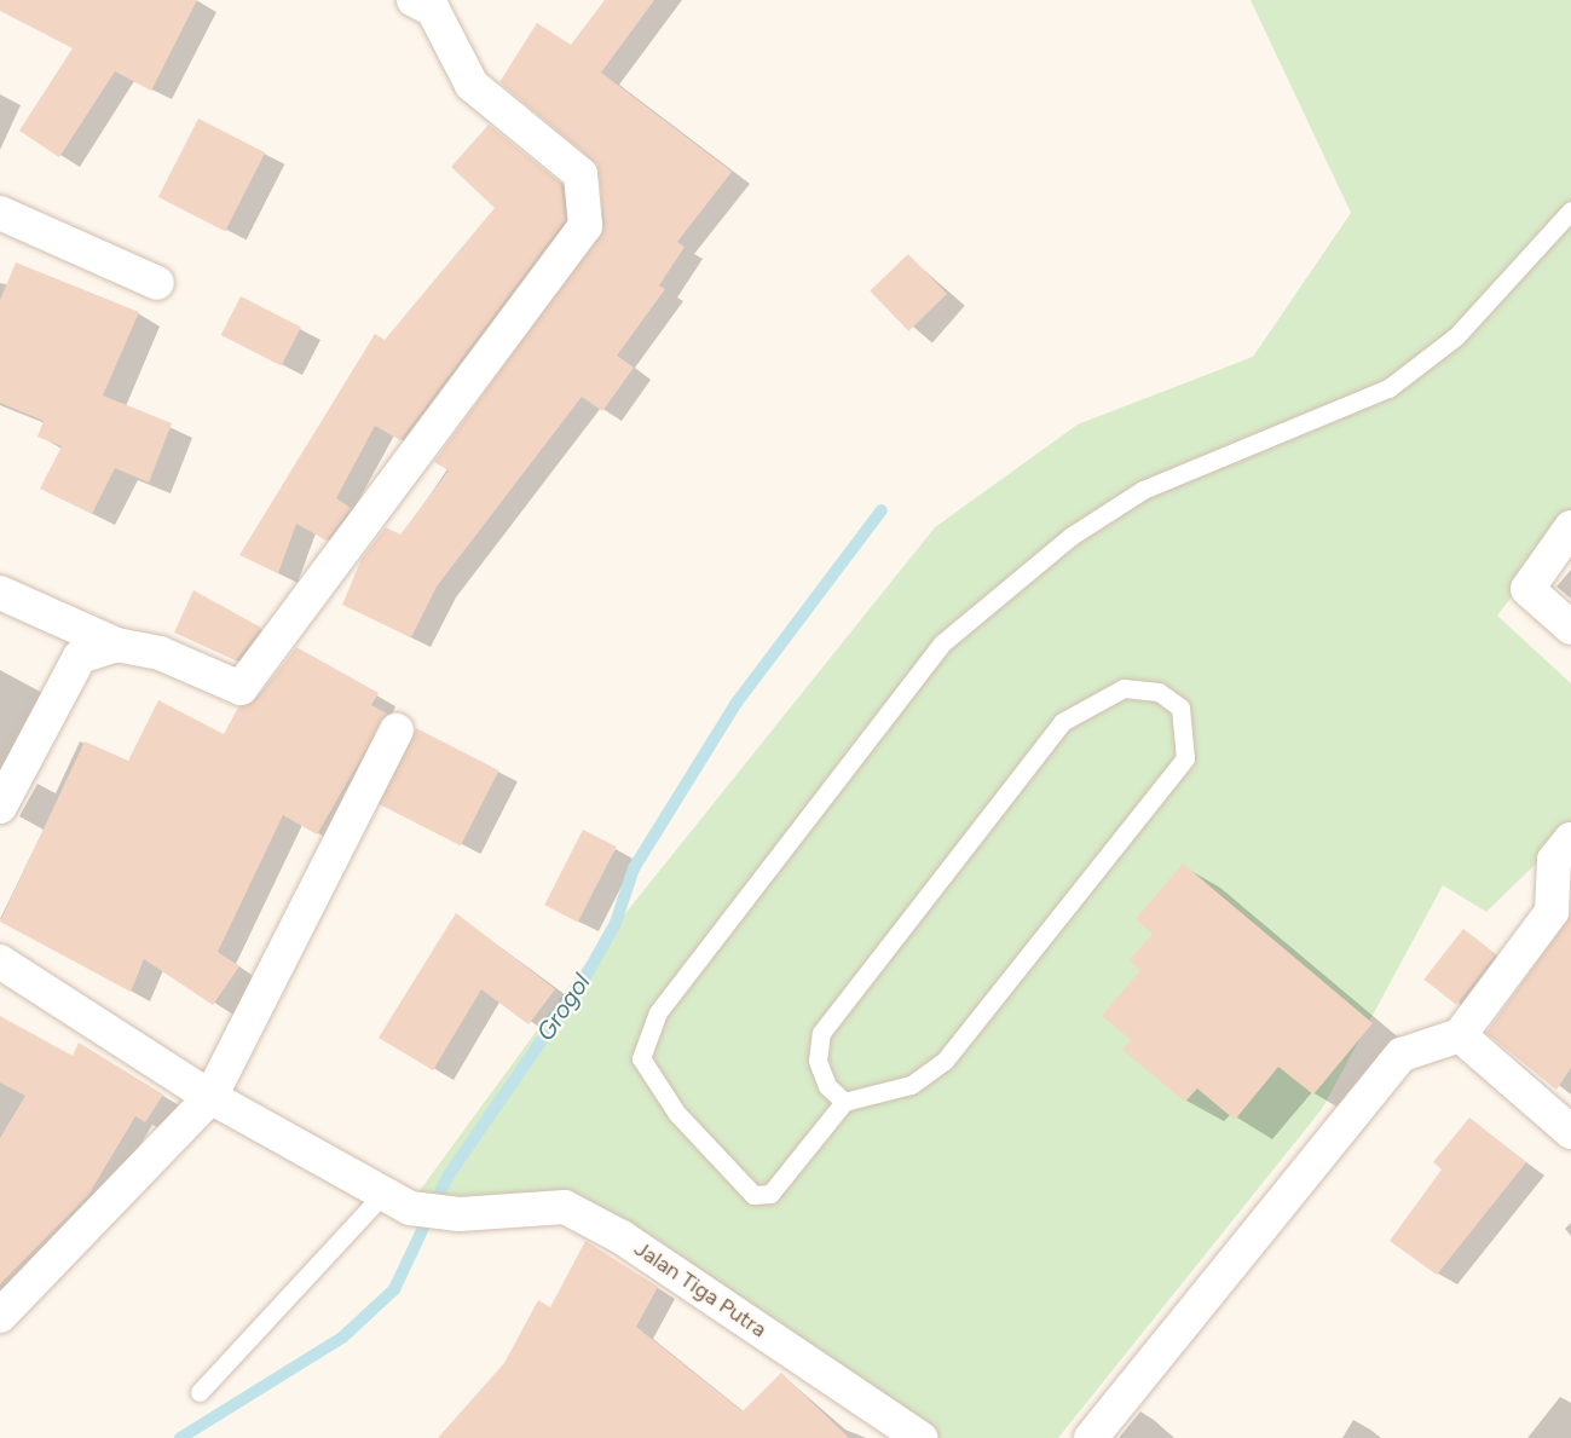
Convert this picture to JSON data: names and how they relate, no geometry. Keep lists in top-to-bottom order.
{
  "streets": {
    "street": ["Jalan Tiga Putra"]
  },
  "water": ["Grogol"]
}
